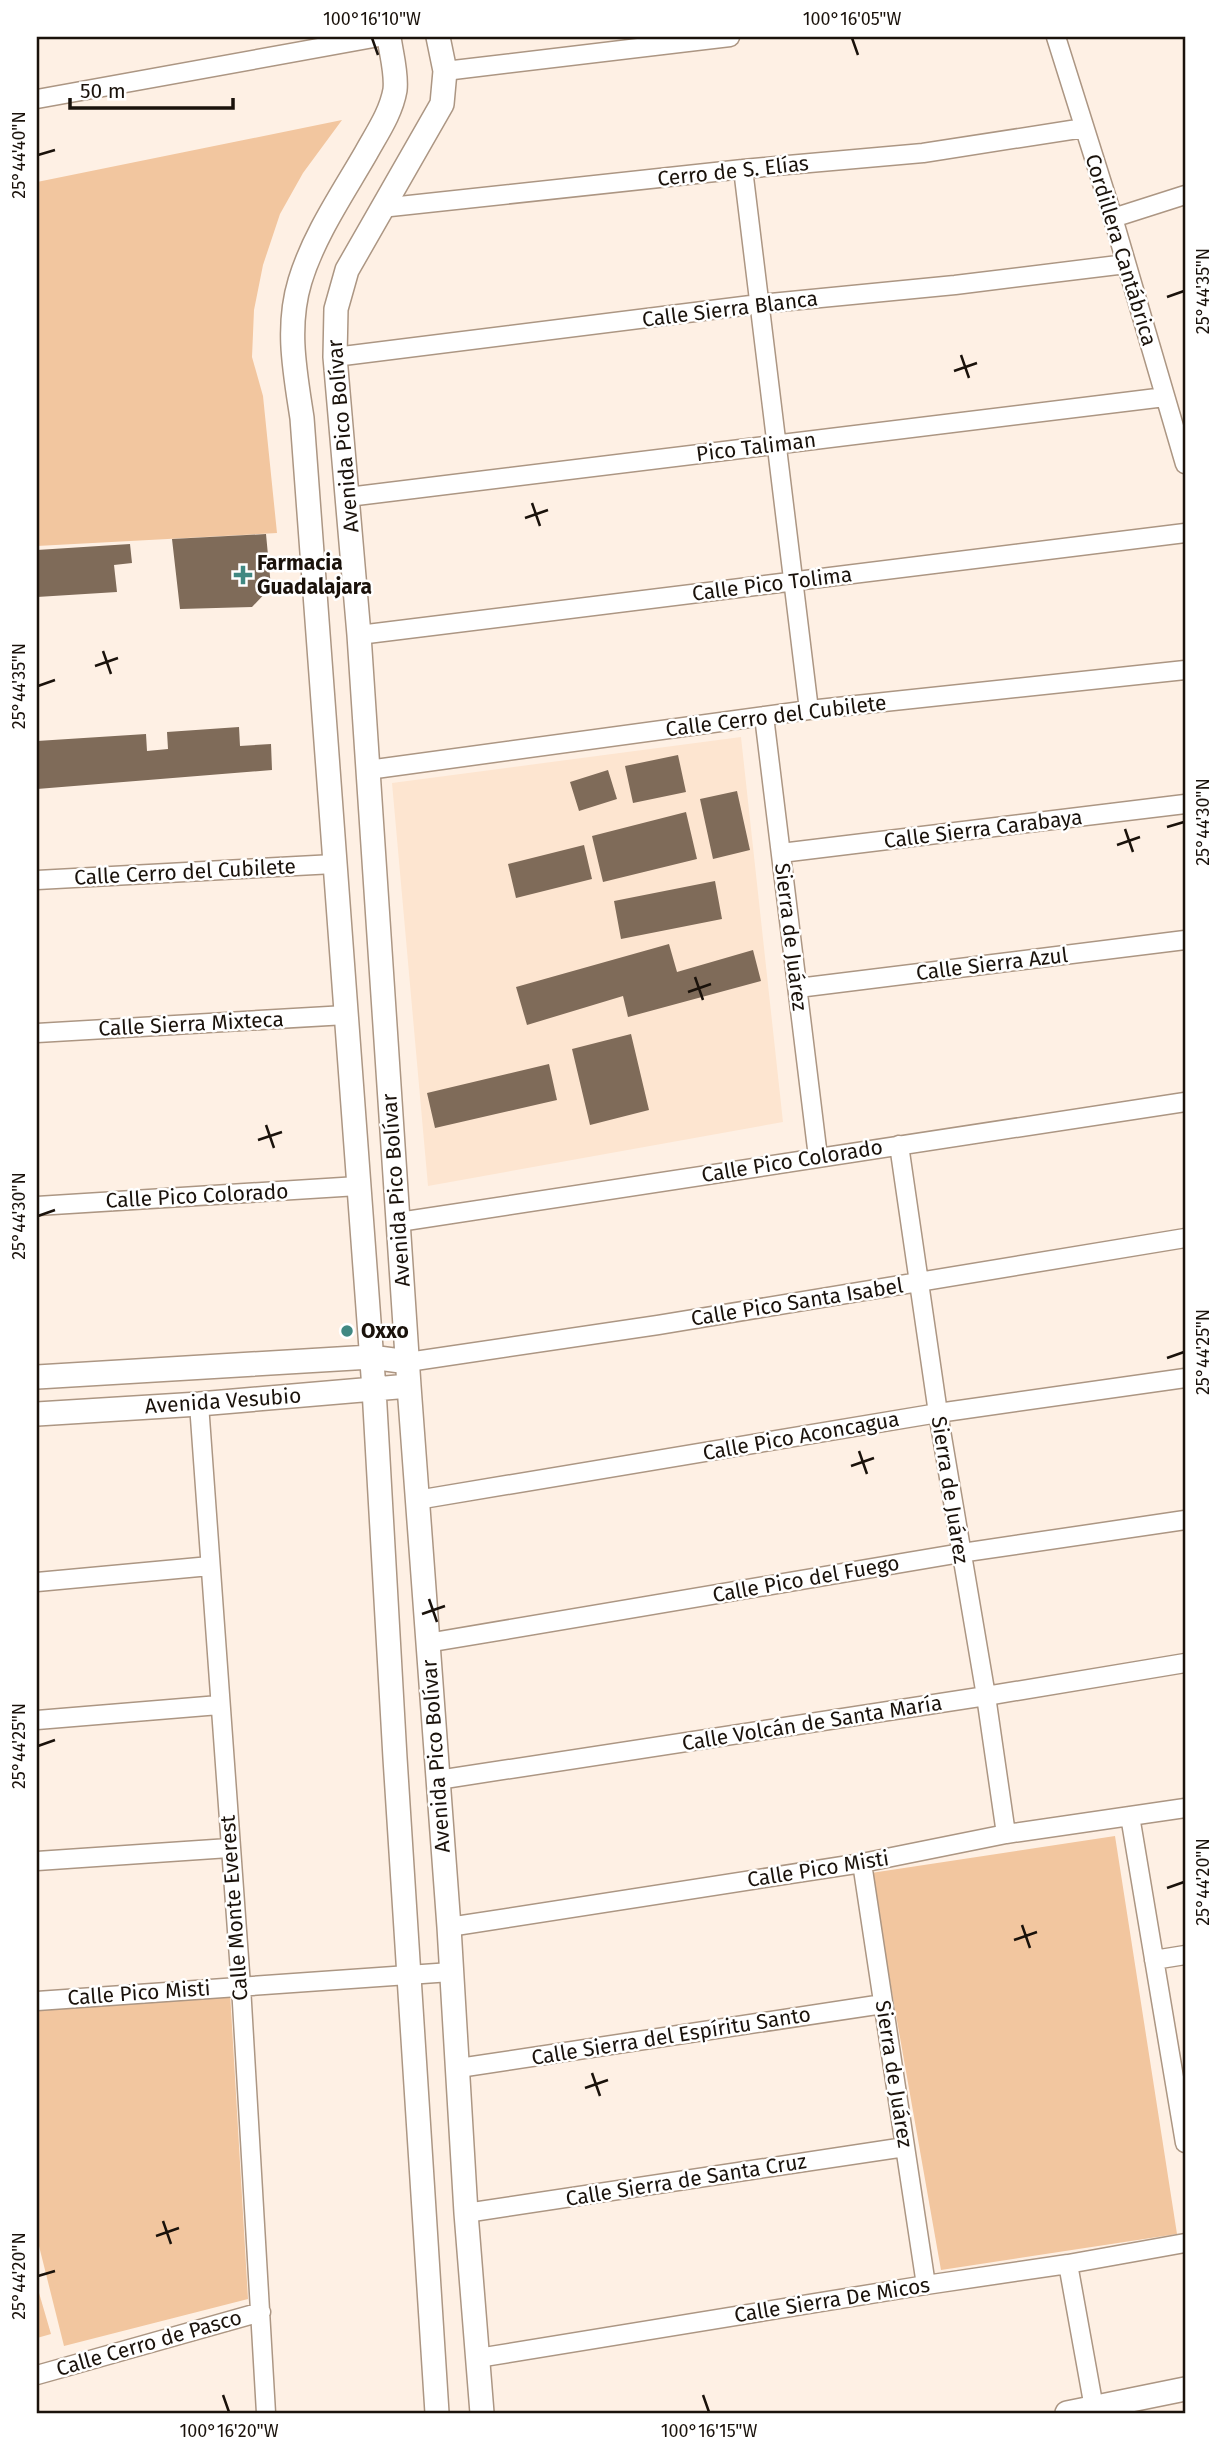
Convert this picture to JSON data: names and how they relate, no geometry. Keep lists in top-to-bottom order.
{
  "streets": {
    "street": [
      "Cerro de S. Elías",
      "Cordillera Cantábrica",
      "Calle Sierra Blanca",
      "Avenida Pico Bolívar",
      "Pico Taliman",
      "Calle Pico Tolima",
      "Calle Cerro del Cubilete",
      "Calle Sierra Carabaya",
      "Sierra de Juárez",
      "Calle Sierra Azul",
      "Calle Sierra Mixteca",
      "Calle Pico Colorado",
      "Calle Pico Santa Isabel",
      "Avenida Vesubio",
      "Calle Pico Aconcagua",
      "Calle Pico del Fuego",
      "Calle Volcán de Santa María",
      "Calle Pico Misti",
      "Calle Monte Everest",
      "Calle Sierra del Espíritu Santo",
      "Calle Sierra de Santa Cruz",
      "Calle Sierra De Micos",
      "Calle Cerro de Pasco"
    ]
  },
  "crossings": [
    ["Cerro de S. Elías", "Cordillera Cantábrica"],
    ["Cerro de S. Elías", "Avenida Pico Bolívar"],
    ["Cordillera Cantábrica", "Calle Sierra Blanca"],
    ["Cordillera Cantábrica", "Pico Taliman"],
    ["Calle Sierra Blanca", "Avenida Pico Bolívar"],
    ["Avenida Pico Bolívar", "Pico Taliman"],
    ["Avenida Pico Bolívar", "Calle Pico Tolima"],
    ["Avenida Pico Bolívar", "Calle Cerro del Cubilete"],
    ["Avenida Pico Bolívar", "Calle Sierra Mixteca"],
    ["Avenida Pico Bolívar", "Calle Pico Colorado"],
    ["Avenida Pico Bolívar", "Calle Pico Santa Isabel"],
    ["Avenida Pico Bolívar", "Avenida Vesubio"],
    ["Avenida Pico Bolívar", "Calle Pico Aconcagua"],
    ["Avenida Pico Bolívar", "Calle Pico del Fuego"],
    ["Avenida Pico Bolívar", "Calle Volcán de Santa María"],
    ["Avenida Pico Bolívar", "Calle Pico Misti"],
    ["Avenida Pico Bolívar", "Calle Sierra del Espíritu Santo"],
    ["Avenida Pico Bolívar", "Calle Sierra de Santa Cruz"],
    ["Avenida Pico Bolívar", "Calle Sierra De Micos"],
    ["Calle Cerro del Cubilete", "Sierra de Juárez"],
    ["Calle Sierra Carabaya", "Sierra de Juárez"],
    ["Sierra de Juárez", "Calle Sierra Azul"],
    ["Sierra de Juárez", "Calle Pico Colorado"],
    ["Sierra de Juárez", "Calle Pico Santa Isabel"],
    ["Sierra de Juárez", "Calle Pico Aconcagua"],
    ["Sierra de Juárez", "Calle Pico del Fuego"],
    ["Sierra de Juárez", "Calle Volcán de Santa María"],
    ["Sierra de Juárez", "Calle Pico Misti"],
    ["Sierra de Juárez", "Calle Sierra del Espíritu Santo"],
    ["Sierra de Juárez", "Calle Sierra de Santa Cruz"],
    ["Sierra de Juárez", "Calle Sierra De Micos"],
    ["Calle Pico Santa Isabel", "Avenida Vesubio"],
    ["Avenida Vesubio", "Calle Monte Everest"],
    ["Calle Pico Misti", "Calle Monte Everest"],
    ["Calle Monte Everest", "Calle Cerro de Pasco"]
  ],
  "places": {
    "health": ["Farmacia Guadalajara"],
    "other": ["Oxxo"]
  },
  "scale_bar": "50 m",
  "coordinates": [
    "100°16'10\"W",
    "100°16'05\"W",
    "25°44'40\"N",
    "25°44'35\"N",
    "25°44'30\"N",
    "25°44'25\"N",
    "25°44'20\"N",
    "100°16'20\"W",
    "100°16'15\"W"
  ]
}
